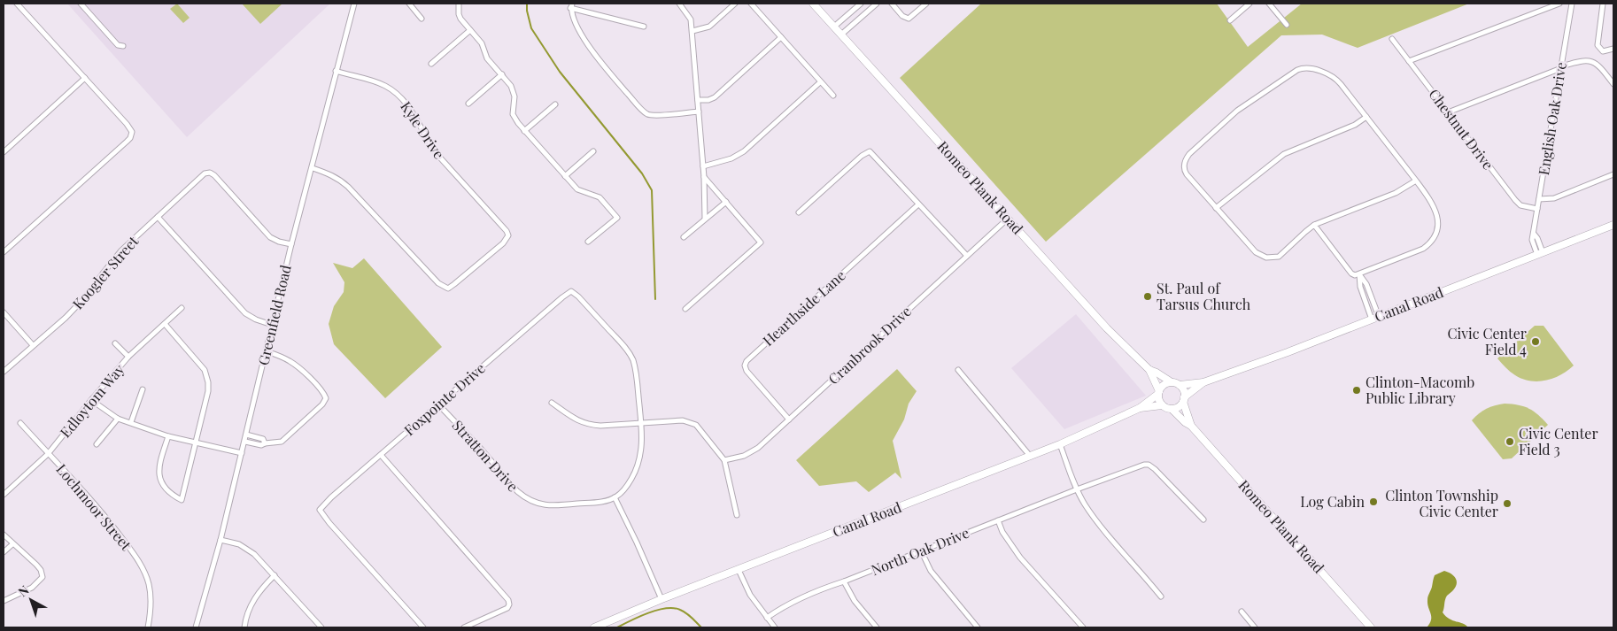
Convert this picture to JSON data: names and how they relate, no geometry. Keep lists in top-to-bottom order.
{
  "streets": {
    "street": [
      "English Oak Drive",
      "Chestnut Drive",
      "Kyle Drive",
      "Romeo Plank Road",
      "Koogler Street",
      "Canal Road",
      "Hearthside Lane",
      "Greenfield Road",
      "Cranbrook Drive",
      "Foxpointe Drive",
      "Edloytom Way",
      "Stratton Drive",
      "Lochmoor Street",
      "North Oak Drive"
    ]
  },
  "crossings": [
    ["English Oak Drive", "Chestnut Drive"],
    ["English Oak Drive", "Canal Road"],
    ["Kyle Drive", "Greenfield Road"],
    ["Romeo Plank Road", "Canal Road"],
    ["Romeo Plank Road", "Cranbrook Drive"],
    ["Koogler Street", "Greenfield Road"],
    ["Hearthside Lane", "Cranbrook Drive"],
    ["Foxpointe Drive", "Stratton Drive"],
    ["Edloytom Way", "Lochmoor Street"]
  ],
  "places": [
    "St. Paul of Tarsus Church",
    "Civic Center Field 4",
    "Clinton-Macomb Public Library",
    "Civic Center Field 3",
    "Log Cabin",
    "Clinton Township Civic Center"
  ],
  "north": "top left"
}
